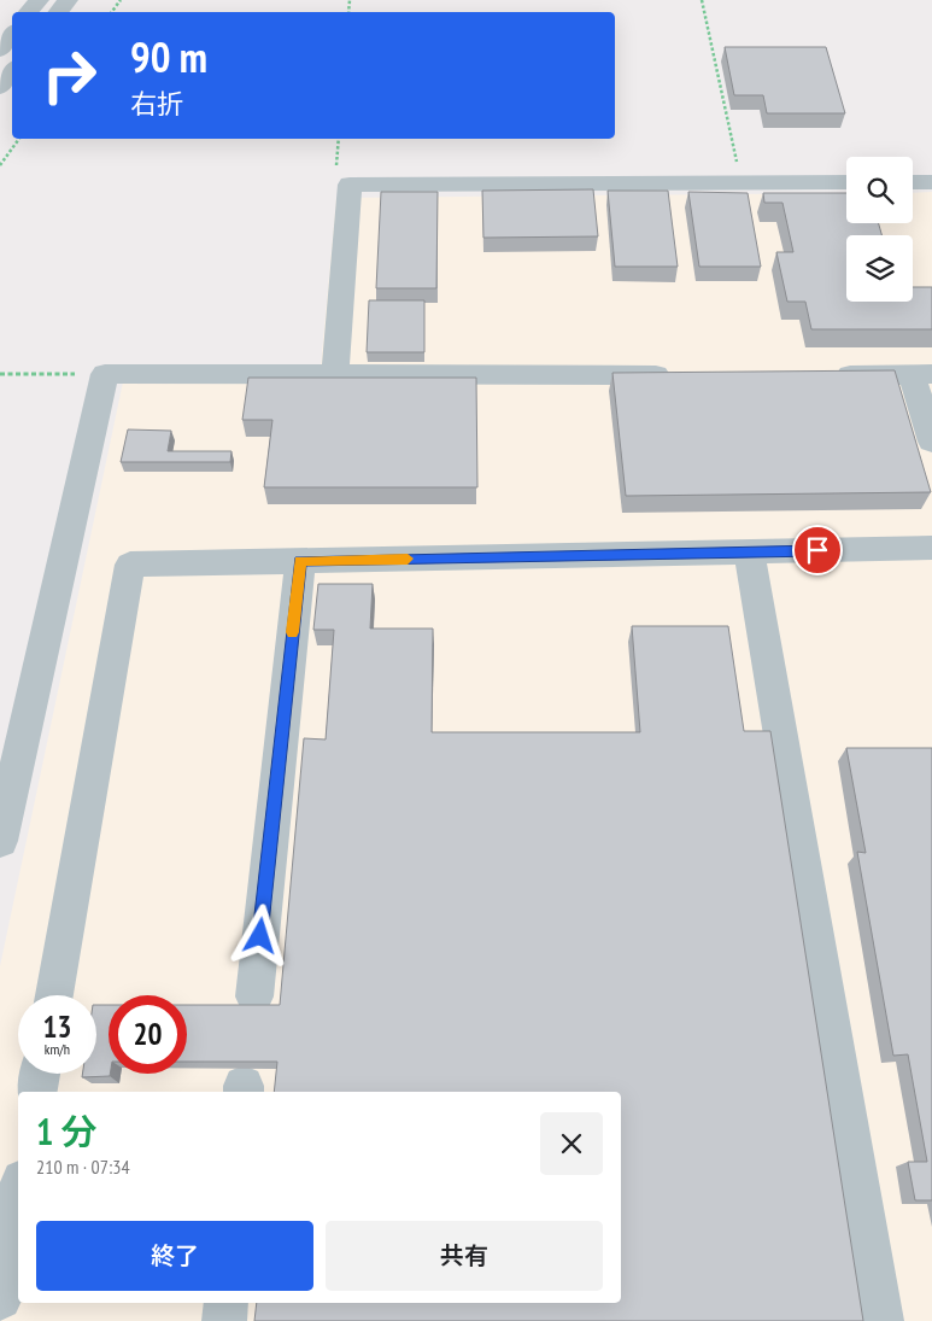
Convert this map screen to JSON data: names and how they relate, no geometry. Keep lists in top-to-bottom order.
{
  "page": {
    "turn": ["90 m", "右折"],
    "speed": "13 km/h",
    "limit": "20",
    "heading": ["1 分", "210 m · 07:34"],
    "buttons": ["終了", "共有"]
  }
}
